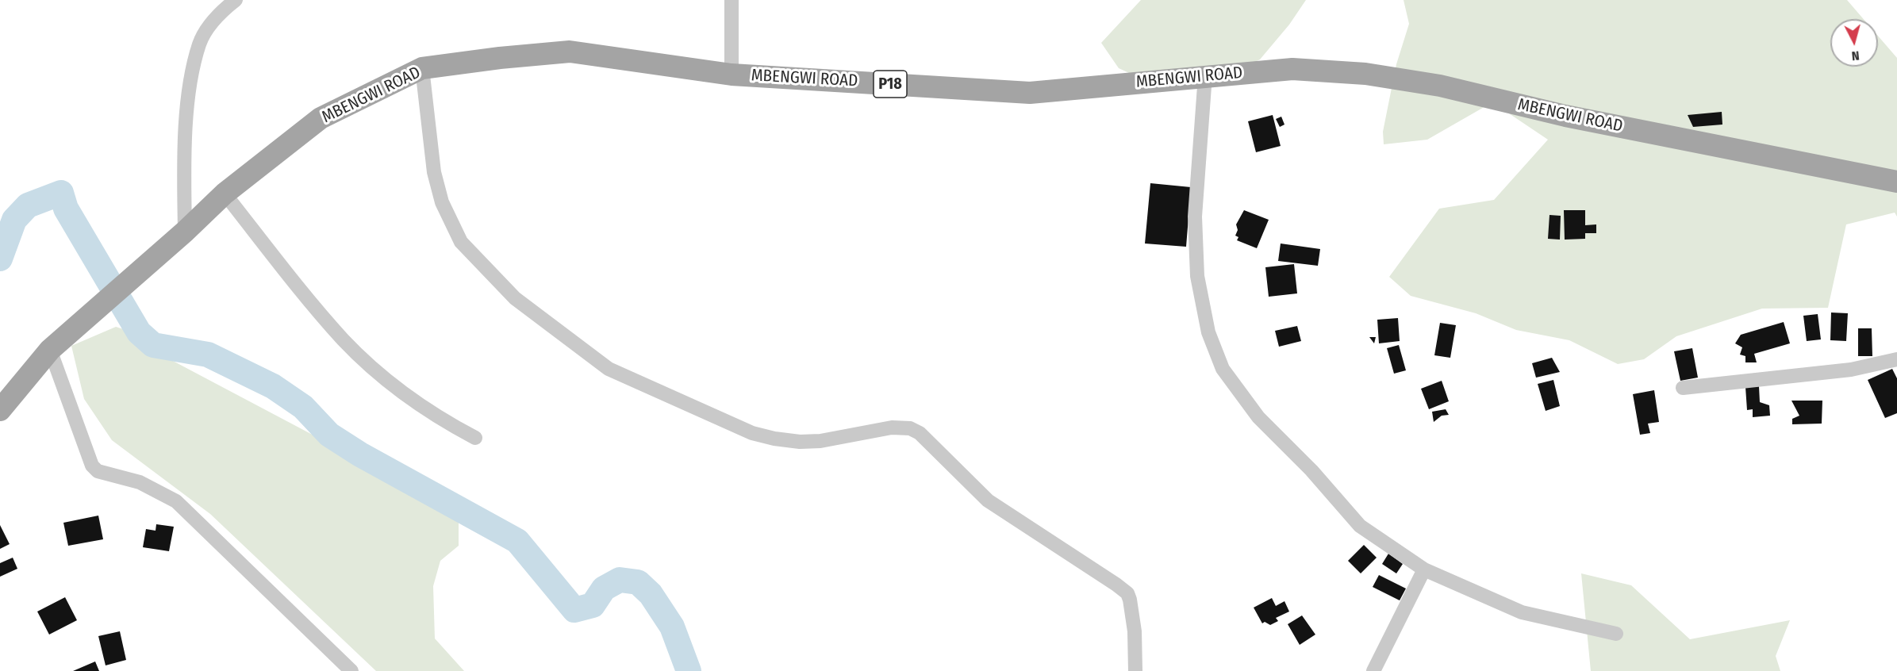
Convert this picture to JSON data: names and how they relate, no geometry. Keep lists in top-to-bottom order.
{
  "streets": {
    "main road": ["MBENGWI ROAD", "P18"]
  },
  "north": "bottom"
}
